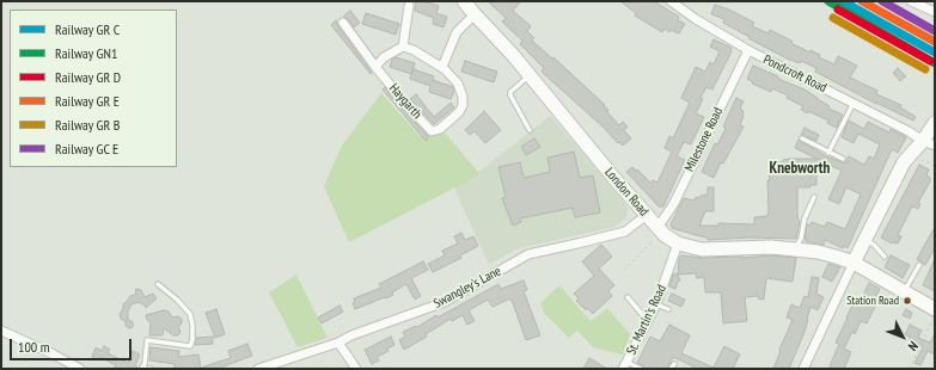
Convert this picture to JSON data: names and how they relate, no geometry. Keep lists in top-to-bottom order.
{
  "streets": {
    "main road": ["London Road"],
    "street": [
      "Pondcroft Road",
      "Haygarth",
      "Milestone Road",
      "Swangley's Lane",
      "St. Martin's Road"
    ]
  },
  "crossings": [
    ["Pondcroft Road", "Milestone Road"],
    ["Milestone Road", "London Road"],
    ["London Road", "Swangley's Lane"],
    ["London Road", "St. Martin's Road"]
  ],
  "districts": ["Knebworth"],
  "places": ["Station Road"],
  "lines": ["rail line GN1"],
  "legend": [
    "Railway GR C",
    "Railway GN1",
    "Railway GR D",
    "Railway GR E",
    "Railway GR B",
    "Railway GC E"
  ],
  "scale_bar": "100 m",
  "north": "bottom right"
}
